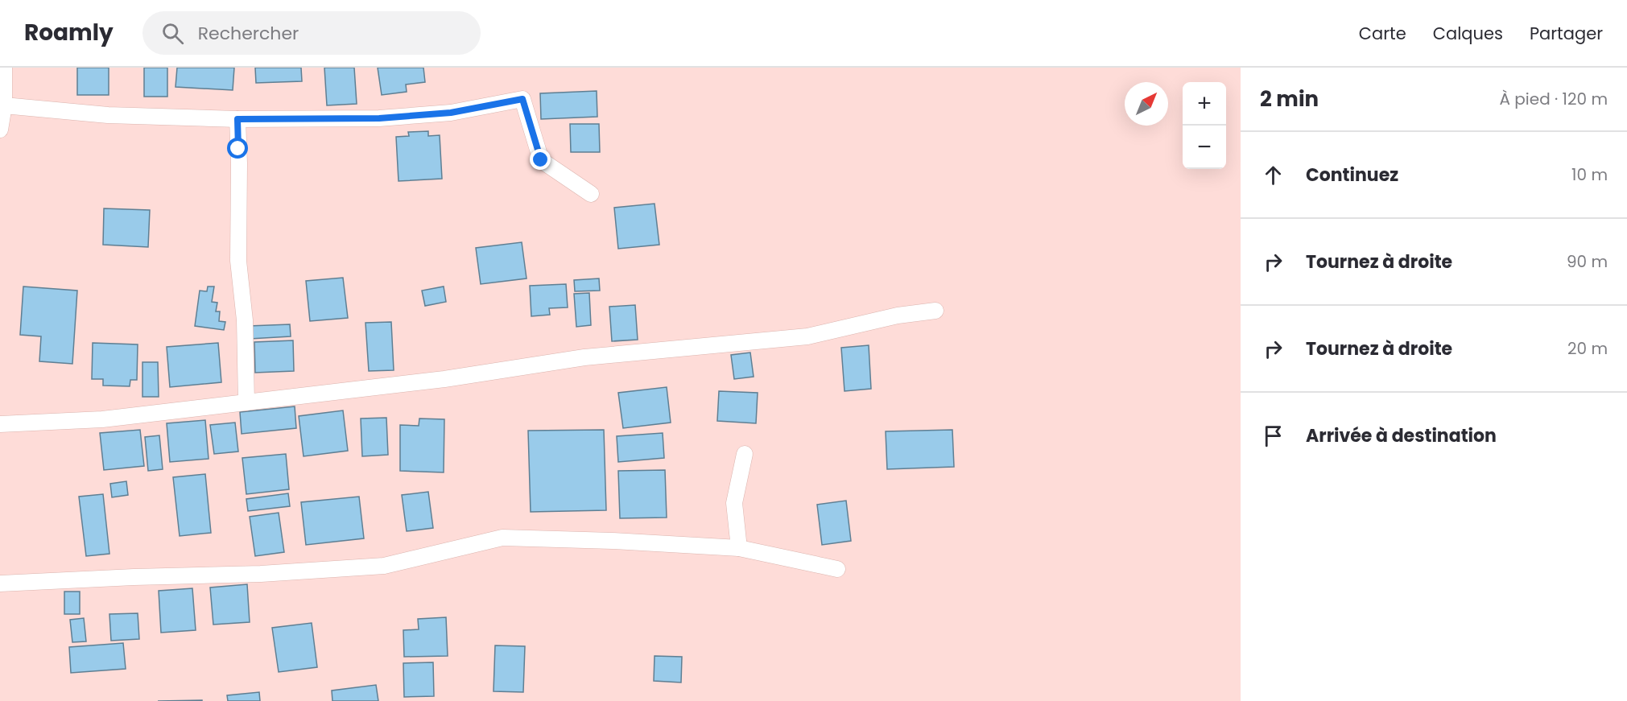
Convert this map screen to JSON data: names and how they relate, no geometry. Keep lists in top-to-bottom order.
{
  "north": "top right",
  "page": {
    "header": "Roamly",
    "search": "Rechercher",
    "nav": ["Carte", "Calques", "Partager"],
    "heading": ["2 min", "À pied · 120 m"],
    "map_buttons": ["+", "−"],
    "list": [
      ["Continuez", "10 m"],
      ["Tournez à droite", "90 m"],
      ["Tournez à droite", "20 m"],
      "Arrivée à destination"
    ]
  }
}
